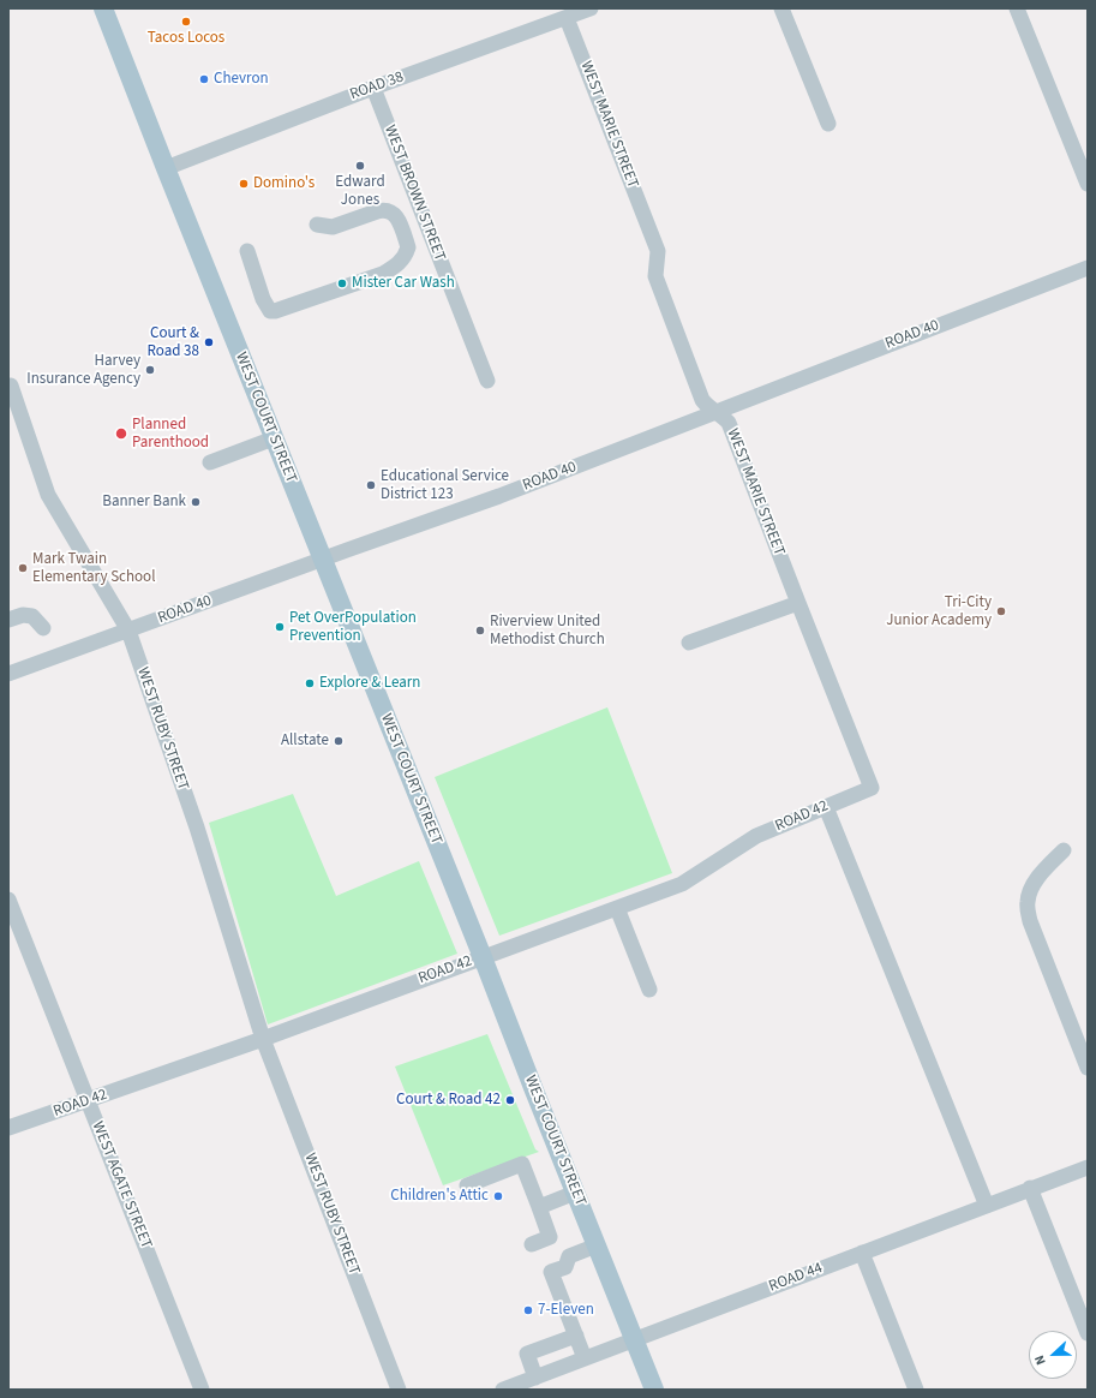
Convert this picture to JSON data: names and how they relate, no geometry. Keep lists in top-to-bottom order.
{
  "streets": {
    "main road": ["WEST COURT STREET"],
    "street": [
      "ROAD 38",
      "WEST MARIE STREET",
      "WEST BROWN STREET",
      "ROAD 40",
      "WEST RUBY STREET",
      "ROAD 42",
      "WEST AGATE STREET",
      "ROAD 44"
    ]
  },
  "crossings": [
    ["ROAD 38", "WEST MARIE STREET"],
    ["ROAD 38", "WEST BROWN STREET"],
    ["ROAD 38", "WEST COURT STREET"],
    ["WEST MARIE STREET", "ROAD 40"],
    ["WEST MARIE STREET", "ROAD 42"],
    ["ROAD 40", "WEST COURT STREET"],
    ["ROAD 40", "WEST RUBY STREET"],
    ["WEST COURT STREET", "ROAD 42"],
    ["WEST COURT STREET", "ROAD 44"],
    ["WEST RUBY STREET", "ROAD 42"],
    ["ROAD 42", "WEST AGATE STREET"]
  ],
  "places": [
    "Tacos Locos",
    "Chevron",
    "Edward Jones",
    "Domino's",
    "Mister Car Wash",
    "Court & Road 38",
    "Harvey Insurance Agency",
    "Planned Parenthood",
    "Educational Service District 123",
    "Banner Bank",
    "Mark Twain Elementary School",
    "Tri-City Junior Academy",
    "Pet OverPopulation Prevention",
    "Riverview United Methodist Church",
    "Explore & Learn",
    "Allstate",
    "Court & Road 42",
    "Children's Attic",
    "7-Eleven"
  ],
  "north": "left"
}
